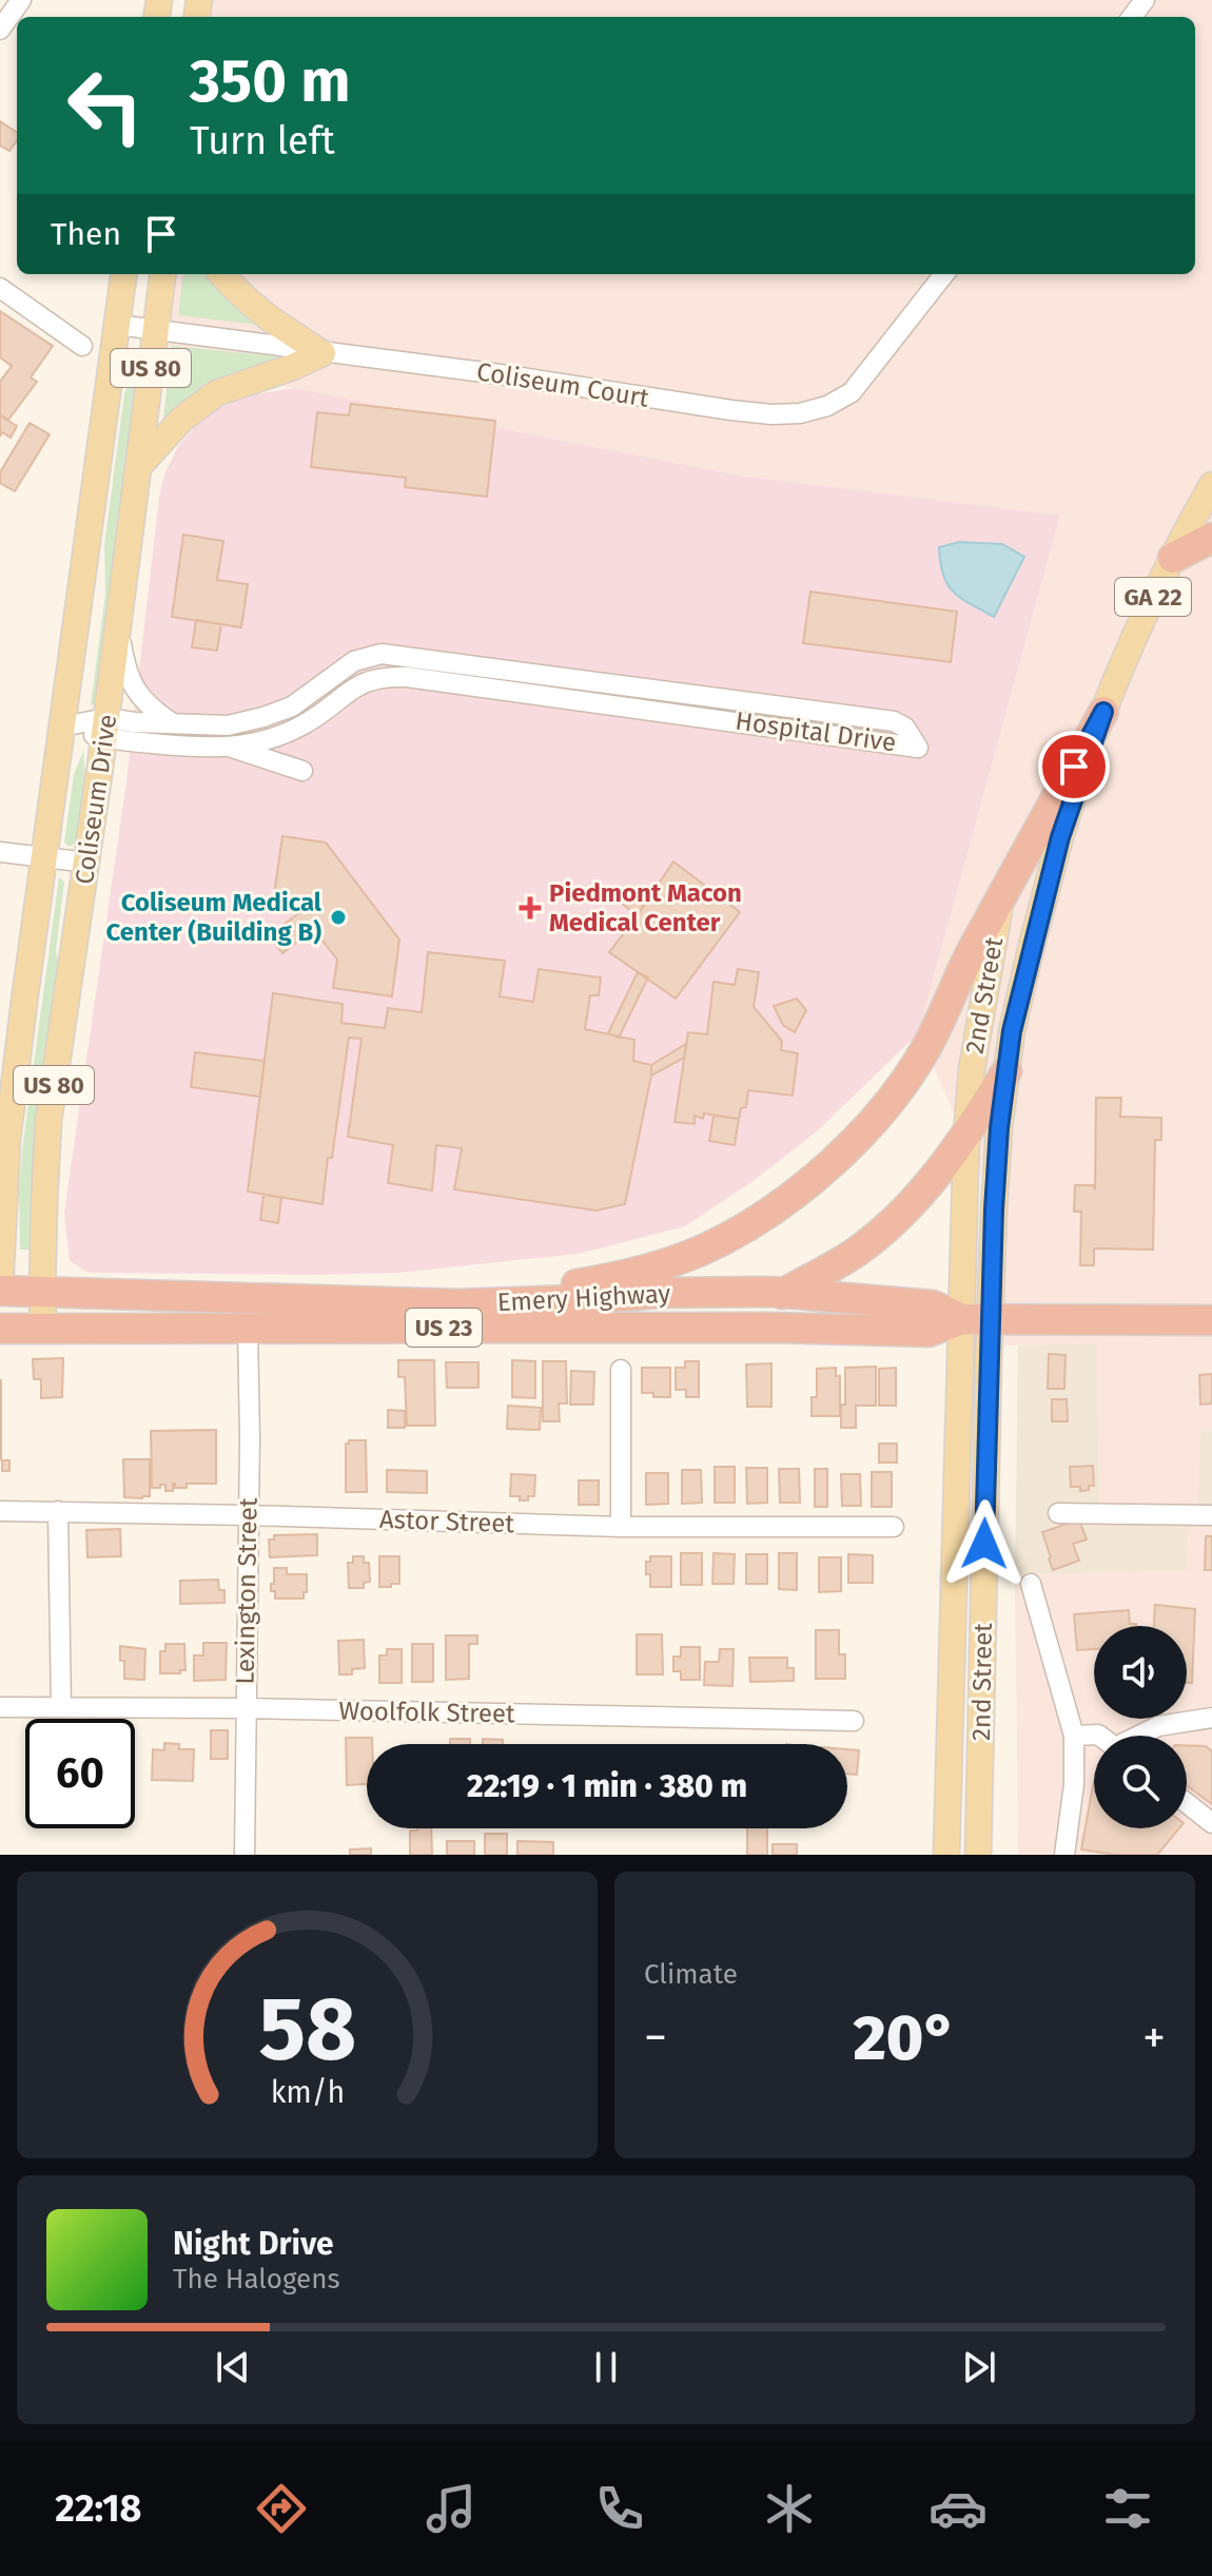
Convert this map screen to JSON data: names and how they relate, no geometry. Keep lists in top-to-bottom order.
{
  "streets": {
    "highway": ["Emery Highway", "US 23"],
    "main road": [
      "US 80",
      "GA 22",
      "Coliseum Drive",
      "2nd Street"
    ],
    "street": [
      "Coliseum Court",
      "Hospital Drive",
      "Astor Street",
      "Lexington Street",
      "Woolfolk Street"
    ]
  },
  "crossings": [
    ["Coliseum Court", "Coliseum Drive"],
    ["Hospital Drive", "Coliseum Drive"],
    ["Coliseum Drive", "Emery Highway"],
    ["2nd Street", "Emery Highway"],
    ["Emery Highway", "Lexington Street"],
    ["Astor Street", "Lexington Street"],
    ["Lexington Street", "Woolfolk Street"]
  ],
  "places": {
    "health": ["Piedmont Macon Medical Center"],
    "other": ["Coliseum Medical Center (Building B)"]
  },
  "page": {
    "turn": ["350 m", "Turn left"],
    "then": "Then",
    "limit": "60",
    "trip": "22:19 · 1 min · 380 m",
    "tile": "Climate",
    "heat": ["−", "20°", "+"],
    "song": ["Night Drive", "The Halogens"],
    "tabs": "22:18",
    "gauge": ["58", "km/h"]
  }
}
